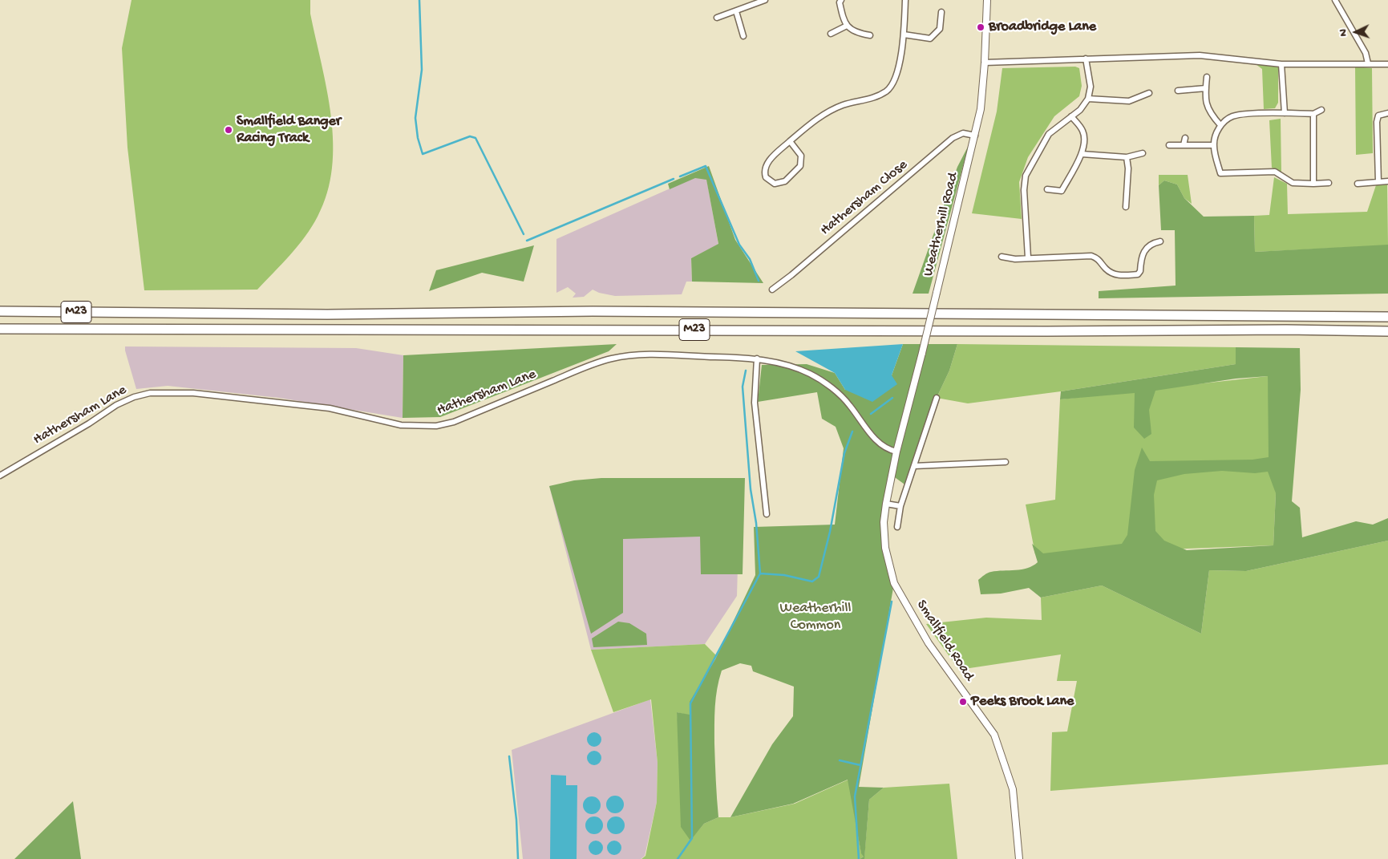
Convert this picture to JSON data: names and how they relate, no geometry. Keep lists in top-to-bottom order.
{
  "streets": {
    "highway": ["M23"],
    "street": [
      "Hathersham Close",
      "Weatherhill Road",
      "Hathersham Lane",
      "Smallfield Road"
    ]
  },
  "crossings": [
    ["Hathersham Close", "Weatherhill Road"],
    ["Weatherhill Road", "Hathersham Lane"],
    ["Weatherhill Road", "Smallfield Road"],
    ["Hathersham Lane", "Smallfield Road"]
  ],
  "parks": ["Weatherhill Common"],
  "places": ["Broadbridge Lane", "Smallfield Banger Racing Track", "Peeks Brook Lane"],
  "north": "left"
}
